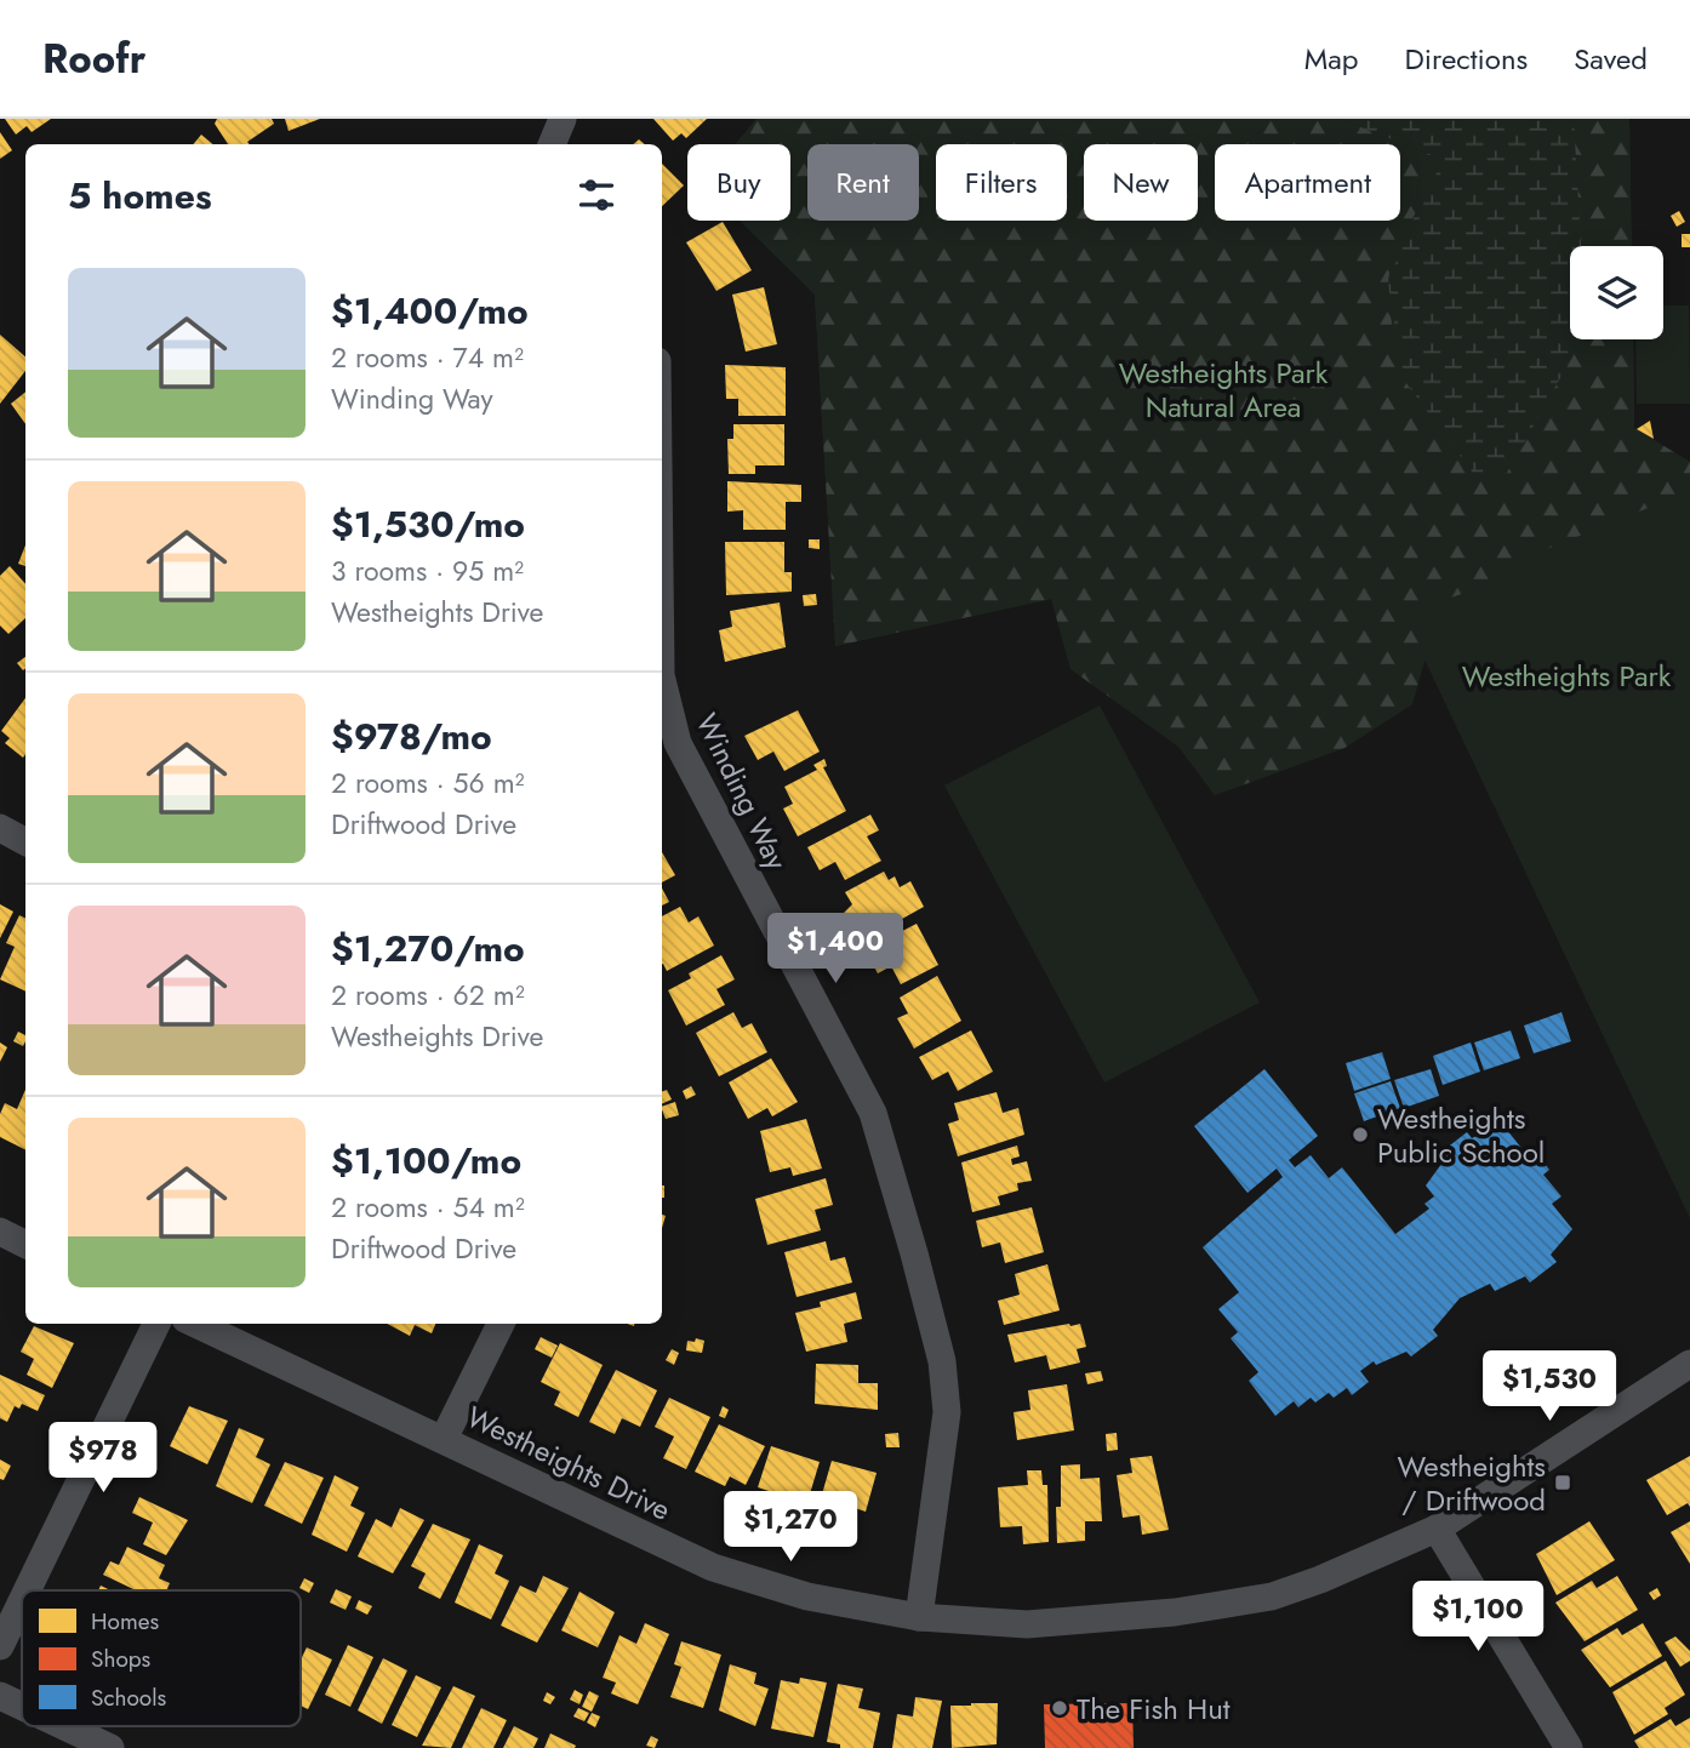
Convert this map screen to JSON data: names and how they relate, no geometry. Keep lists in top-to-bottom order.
{
  "streets": {
    "street": ["Winding Way", "Westheights Drive"]
  },
  "crossings": [
    ["Winding Way", "Westheights Drive"]
  ],
  "parks": ["Westheights Park Natural Area", "Westheights Park"],
  "places": {
    "other": ["Westheights Public School", "The Fish Hut"],
    "transit": ["Westheights / Driftwood"]
  },
  "legend": ["Homes", "Shops", "Schools"],
  "page": {
    "header": "Roofr",
    "nav": ["Map", "Directions", "Saved"],
    "chip": [
      "Buy",
      "Rent",
      "Filters",
      "New",
      "Apartment"
    ],
    "heading": "5 homes",
    "list": [
      {
        "name": "$1,400/mo",
        "note": "2 rooms · 74 m² · Winding Way"
      },
      {
        "name": "$1,530/mo",
        "note": "3 rooms · 95 m² · Westheights Drive"
      },
      {
        "name": "$978/mo",
        "note": "2 rooms · 56 m² · Driftwood Drive"
      },
      {
        "name": "$1,270/mo",
        "note": "2 rooms · 62 m² · Westheights Drive"
      },
      {
        "name": "$1,100/mo",
        "note": "2 rooms · 54 m² · Driftwood Drive"
      }
    ],
    "price": [
      "$1,400",
      "$1,530",
      "$978",
      "$1,270",
      "$1,100"
    ]
  }
}
